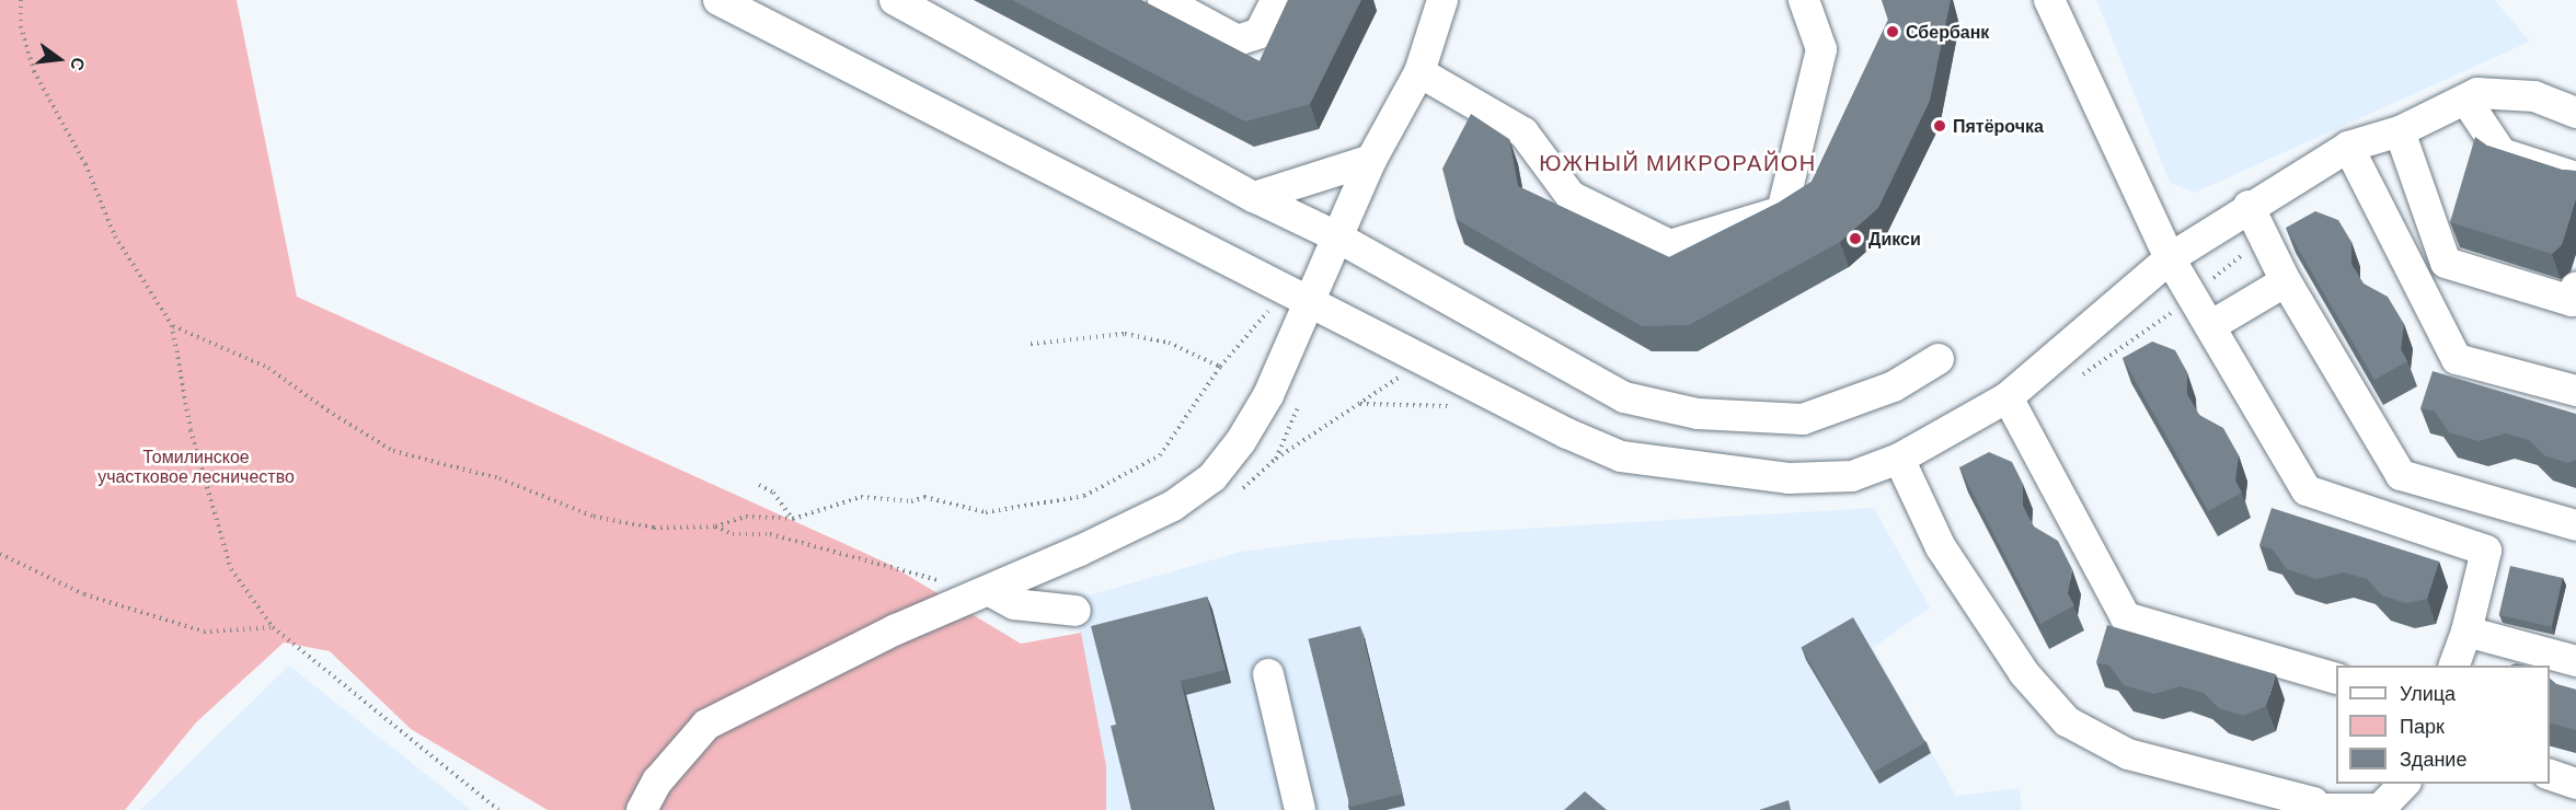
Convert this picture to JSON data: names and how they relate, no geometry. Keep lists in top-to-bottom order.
{
  "districts": ["ЮЖНЫЙ МИКРОРАЙОН"],
  "parks": ["Томилинское участковое лесничество"],
  "places": ["Сбербанк", "Пятёрочка", "Дикси"],
  "legend": ["Улица", "Парк", "Здание"],
  "north": "right"
}
